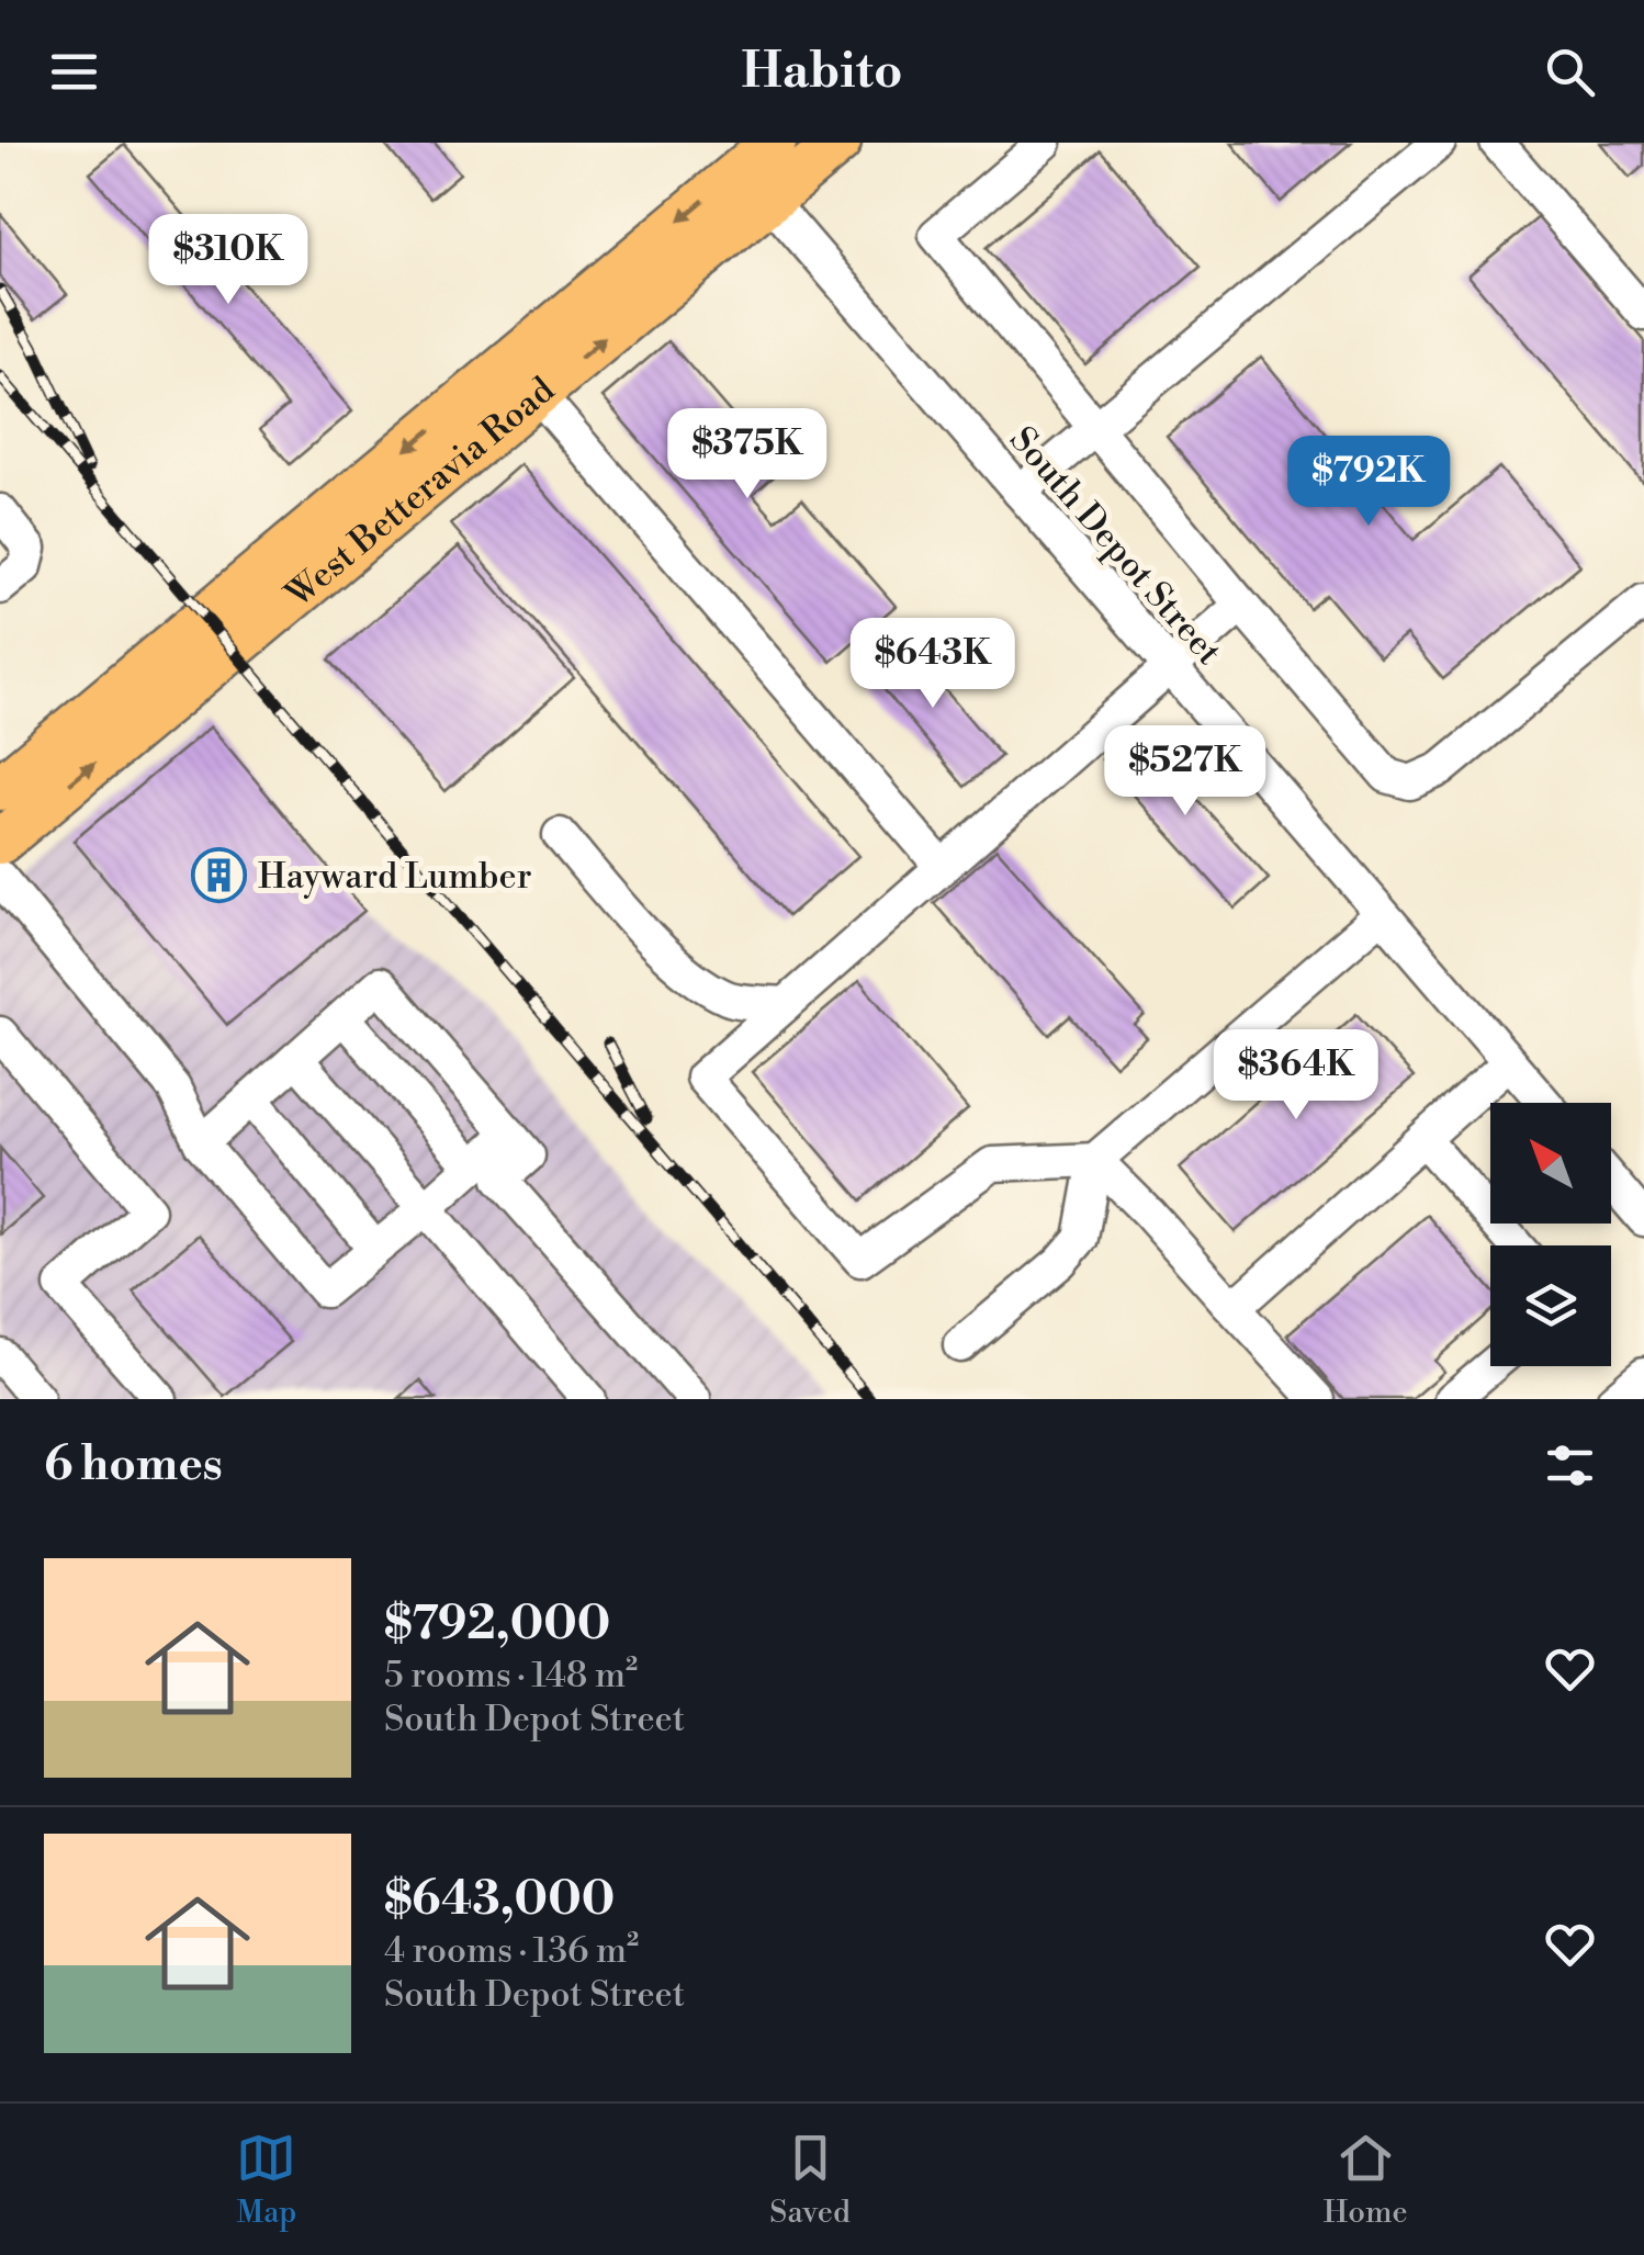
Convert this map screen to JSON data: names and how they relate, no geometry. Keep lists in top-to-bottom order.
{
  "streets": {
    "main road": ["West Betteravia Road"],
    "street": ["South Depot Street"]
  },
  "crossings": [
    ["West Betteravia Road", "South Depot Street"]
  ],
  "places": {
    "building": ["Hayward Lumber"]
  },
  "north": "top left",
  "page": {
    "header": "Habito",
    "price": [
      "$310K",
      "$375K",
      "$792K",
      "$643K",
      "$527K",
      "$364K"
    ],
    "heading": "6 homes",
    "list": [
      {
        "name": "$792,000",
        "note": "5 rooms · 148 m² · South Depot Street"
      },
      {
        "name": "$643,000",
        "note": "4 rooms · 136 m² · South Depot Street"
      }
    ],
    "tabs": ["Map", "Saved", "Home"]
  }
}
